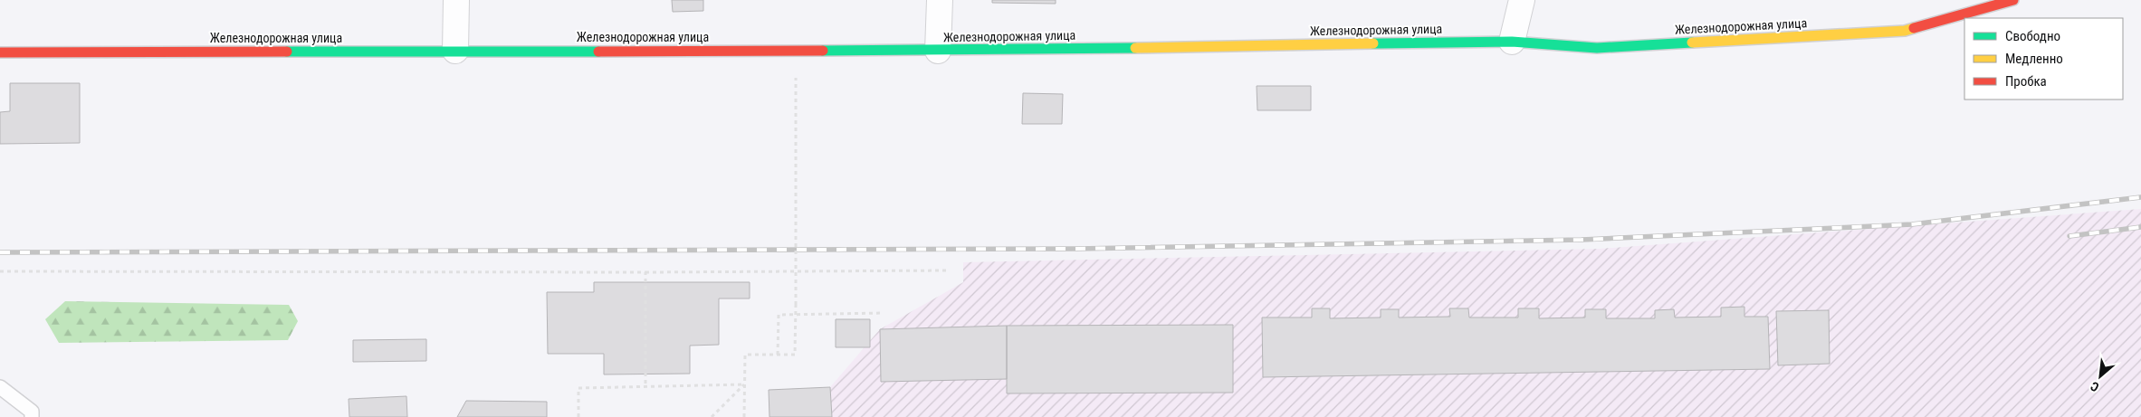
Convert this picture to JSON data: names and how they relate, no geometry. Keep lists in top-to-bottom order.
{
  "streets": {
    "street": ["Железнодорожная улица"]
  },
  "legend": ["Свободно", "Медленно", "Пробка"],
  "north": "bottom left"
}
